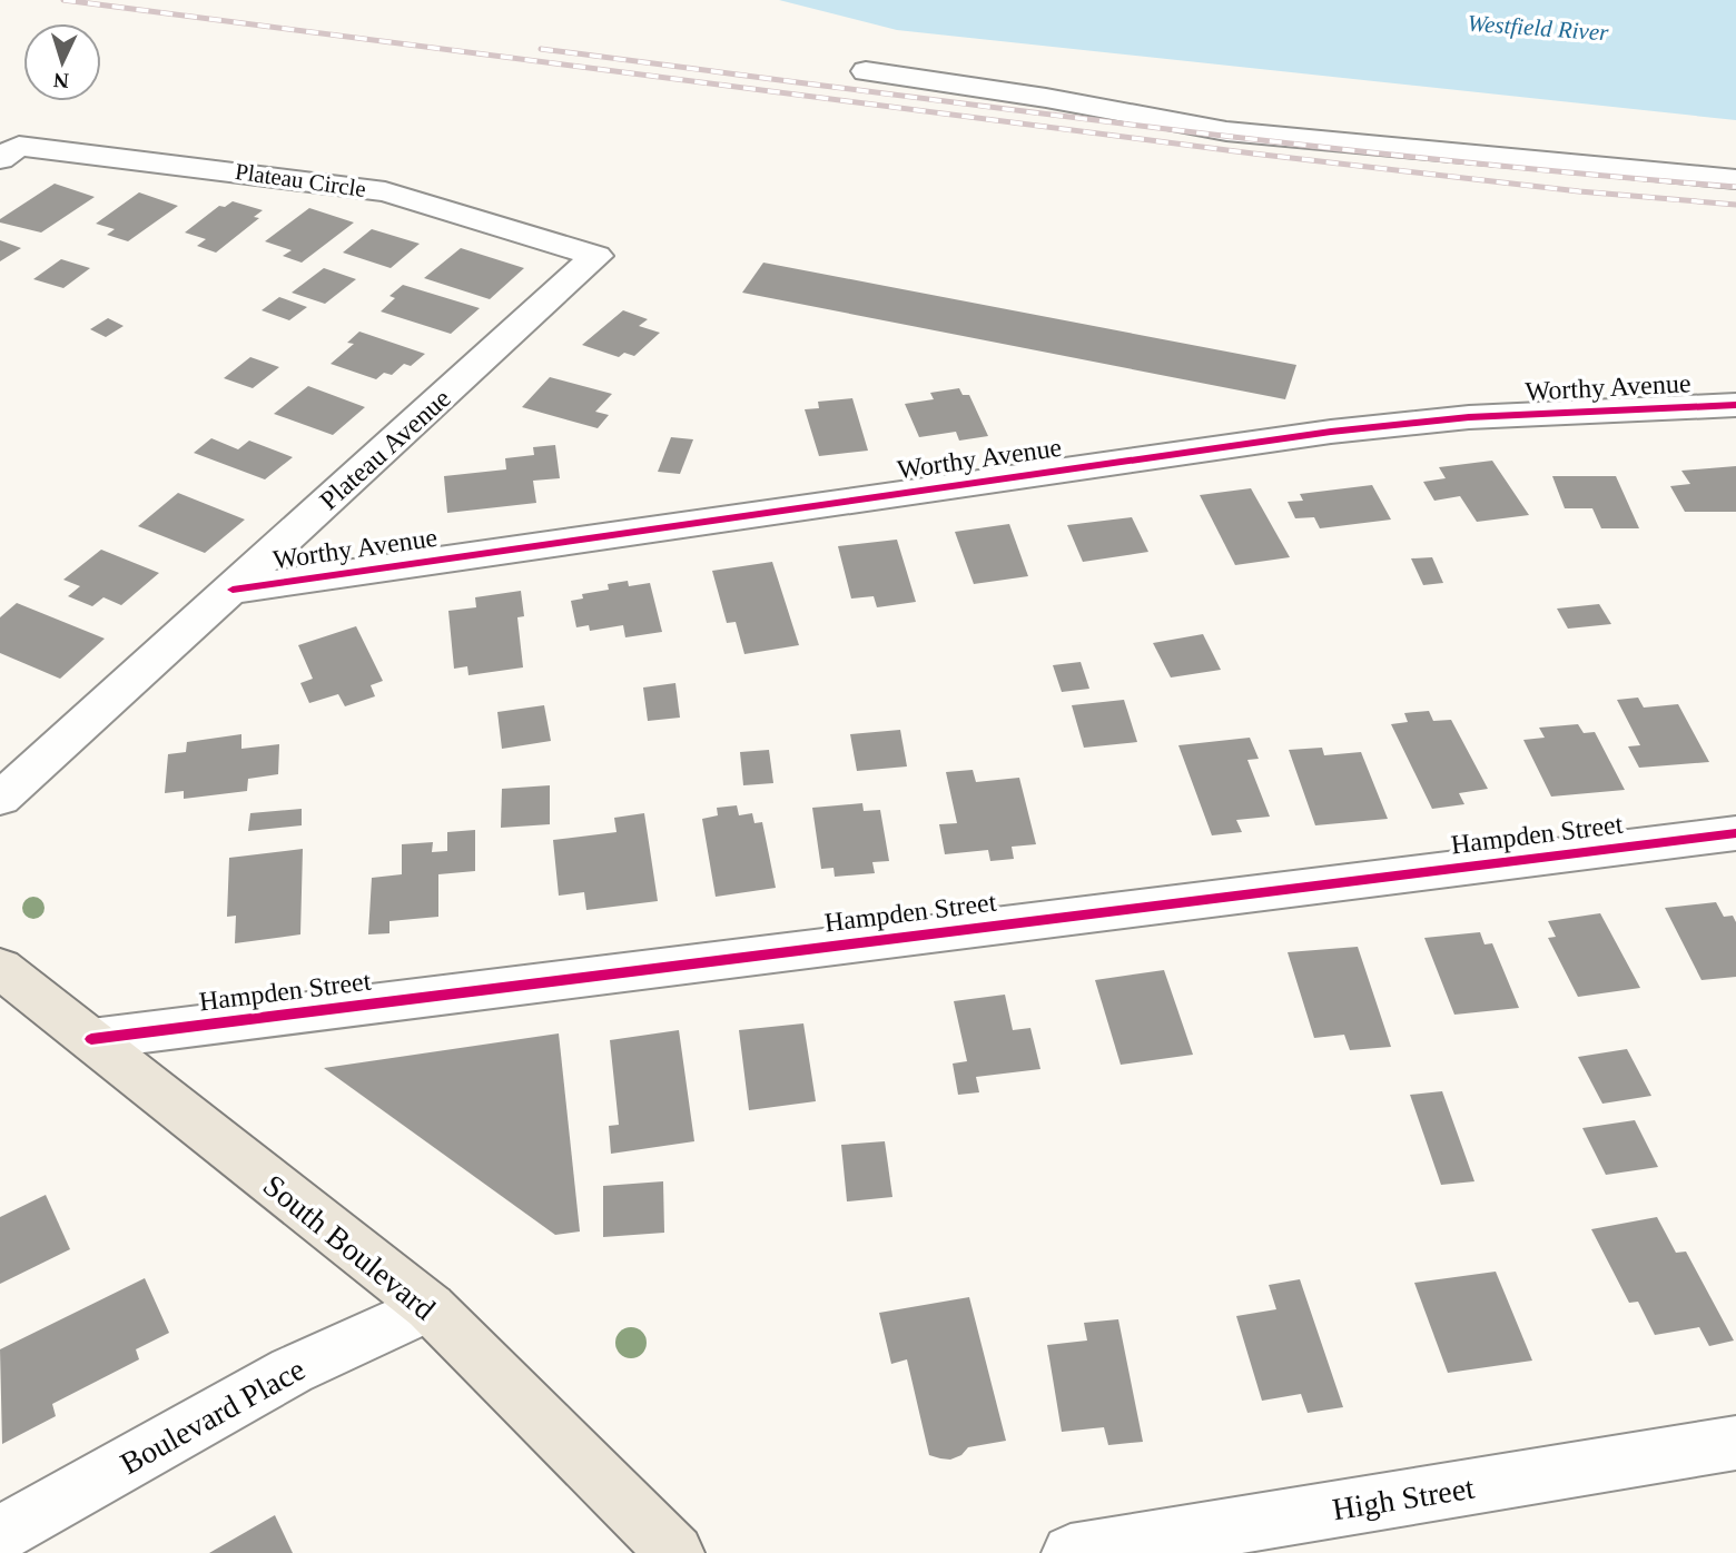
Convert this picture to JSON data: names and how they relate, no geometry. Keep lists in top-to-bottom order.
{
  "streets": {
    "main road": ["South Boulevard"],
    "street": [
      "Plateau Circle",
      "Worthy Avenue",
      "Plateau Avenue",
      "Hampden Street",
      "Boulevard Place",
      "High Street"
    ]
  },
  "crossings": [
    ["Plateau Circle", "Plateau Avenue"],
    ["Worthy Avenue", "Plateau Avenue"],
    ["Hampden Street", "South Boulevard"],
    ["South Boulevard", "Boulevard Place"]
  ],
  "water": ["Westfield River"],
  "north": "bottom"
}
